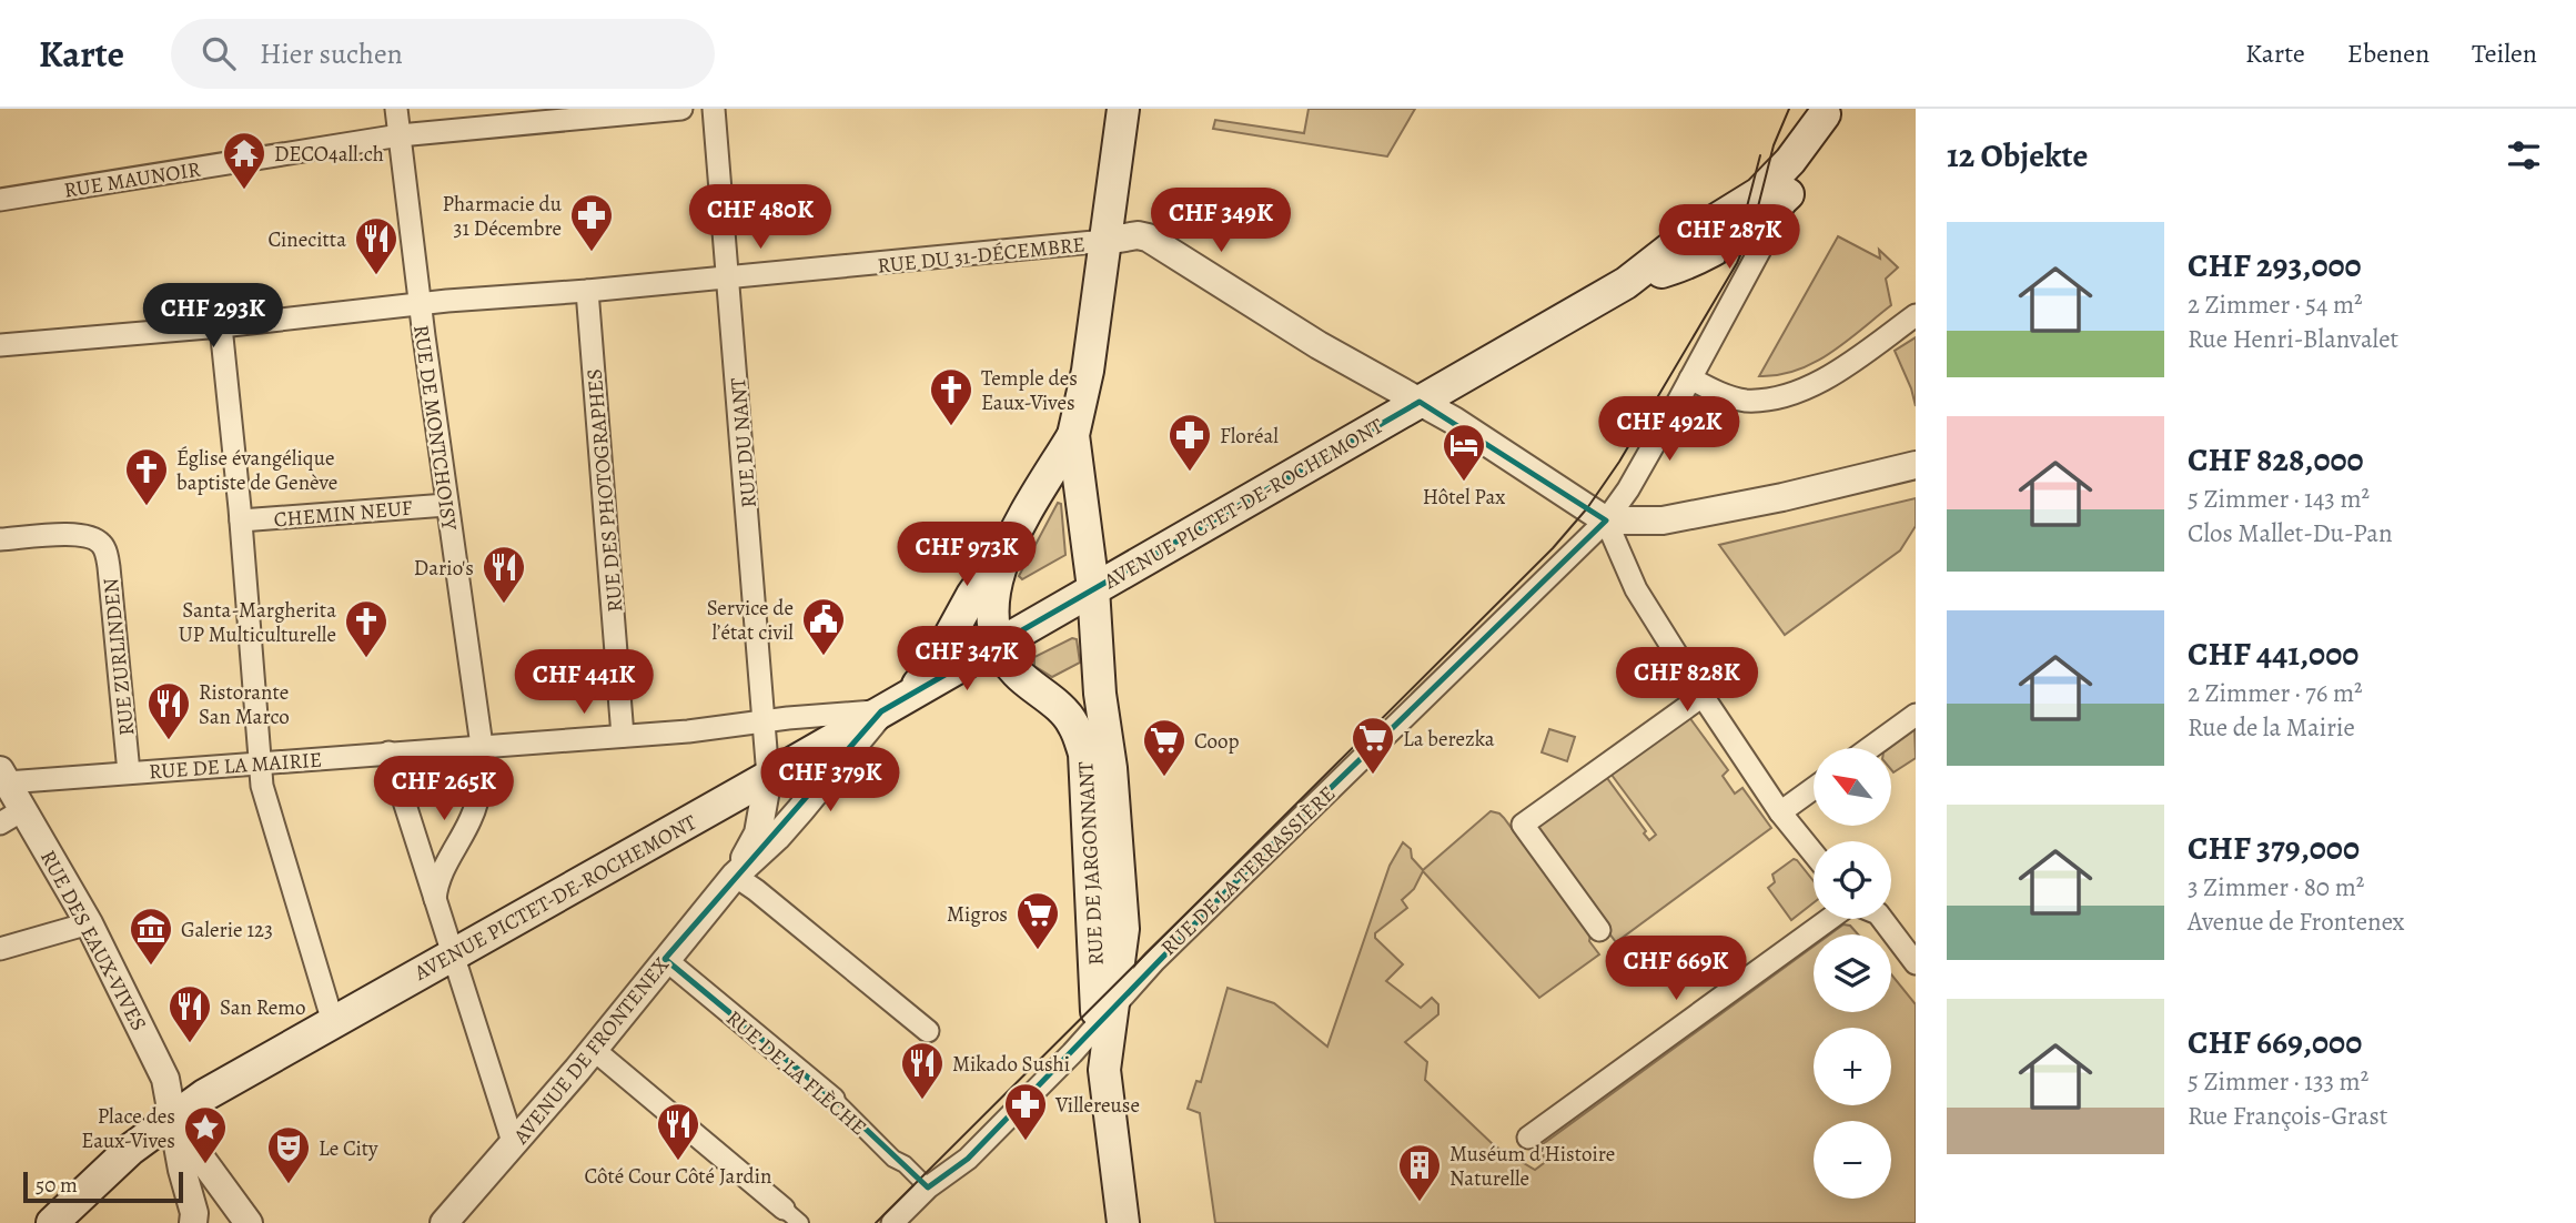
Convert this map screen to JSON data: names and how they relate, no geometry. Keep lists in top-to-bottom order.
{
  "streets": {
    "main road": ["AVENUE PICTET-DE-ROCHEMONT", "RUE DE JARGONNANT"],
    "street": [
      "RUE MAUNOIR",
      "RUE DU 31-DÉCEMBRE",
      "RUE DE MONTCHOISY",
      "RUE DU NANT",
      "RUE DES PHOTOGRAPHES",
      "CHEMIN NEUF",
      "RUE ZURLINDEN",
      "RUE DE LA MAIRIE",
      "RUE DE LA TERRASSIÈRE",
      "RUE DES EAUX-VIVES",
      "AVENUE DE FRONTENEX",
      "RUE DE LA FLÈCHE"
    ]
  },
  "crossings": [
    ["RUE MAUNOIR", "RUE DE MONTCHOISY"],
    ["RUE DU 31-DÉCEMBRE", "RUE DE MONTCHOISY"],
    ["RUE DU 31-DÉCEMBRE", "RUE DU NANT"],
    ["RUE DU 31-DÉCEMBRE", "RUE DES PHOTOGRAPHES"],
    ["RUE DU 31-DÉCEMBRE", "AVENUE PICTET-DE-ROCHEMONT"],
    ["RUE DU 31-DÉCEMBRE", "RUE DE LA TERRASSIÈRE"],
    ["RUE DE MONTCHOISY", "CHEMIN NEUF"],
    ["RUE DE MONTCHOISY", "RUE DE LA MAIRIE"],
    ["RUE DU NANT", "AVENUE PICTET-DE-ROCHEMONT"],
    ["RUE DU NANT", "RUE DE LA MAIRIE"],
    ["RUE DU NANT", "AVENUE DE FRONTENEX"],
    ["RUE DES PHOTOGRAPHES", "RUE DE LA MAIRIE"],
    ["AVENUE PICTET-DE-ROCHEMONT", "RUE DE LA MAIRIE"],
    ["AVENUE PICTET-DE-ROCHEMONT", "RUE DE JARGONNANT"],
    ["AVENUE PICTET-DE-ROCHEMONT", "RUE DE LA TERRASSIÈRE"],
    ["AVENUE PICTET-DE-ROCHEMONT", "RUE DES EAUX-VIVES"],
    ["AVENUE PICTET-DE-ROCHEMONT", "AVENUE DE FRONTENEX"],
    ["RUE ZURLINDEN", "RUE DE LA MAIRIE"],
    ["RUE DE LA MAIRIE", "RUE DES EAUX-VIVES"],
    ["RUE DE LA MAIRIE", "AVENUE DE FRONTENEX"],
    ["RUE DE JARGONNANT", "RUE DE LA TERRASSIÈRE"],
    ["RUE DE LA TERRASSIÈRE", "RUE DE LA FLÈCHE"],
    ["AVENUE DE FRONTENEX", "RUE DE LA FLÈCHE"]
  ],
  "places": {
    "temple": ["DECO4all.ch"],
    "pharmacy": ["Pharmacie du 31 Décembre", "Floréal", "Villereuse"],
    "restaurant": [
      "Cinecitta",
      "Dario's",
      "Ristorante San Marco",
      "San Remo",
      "Mikado Sushi",
      "Côté Cour Côté Jardin"
    ],
    "church": ["Temple des Eaux-Vives", "Église évangélique baptiste de Genève", "Santa-Margherita UP Multiculturelle"],
    "hotel": ["Hôtel Pax"],
    "public building": ["Service de l’état civil"],
    "supermarket": ["La berezka", "Coop", "Migros"],
    "museum": ["Galerie 123"],
    "place": ["Place des Eaux-Vives"],
    "theatre": ["Le City"],
    "building": ["Muséum d'Histoire Naturelle"]
  },
  "scale_bar": "50 m",
  "north": "top left",
  "page": {
    "header": "Karte",
    "search": "Hier suchen",
    "nav": ["Karte", "Ebenen", "Teilen"],
    "heading": "12 Objekte",
    "price": [
      "CHF 480K",
      "CHF 349K",
      "CHF 287K",
      "CHF 293K",
      "CHF 492K",
      "CHF 973K",
      "CHF 347K",
      "CHF 828K",
      "CHF 441K",
      "CHF 379K",
      "CHF 265K",
      "CHF 669K"
    ],
    "list": [
      {
        "name": "CHF 293,000",
        "note": "2 Zimmer · 54 m² · Rue Henri-Blanvalet"
      },
      {
        "name": "CHF 828,000",
        "note": "5 Zimmer · 143 m² · Clos Mallet-Du-Pan"
      },
      {
        "name": "CHF 441,000",
        "note": "2 Zimmer · 76 m² · Rue de la Mairie"
      },
      {
        "name": "CHF 379,000",
        "note": "3 Zimmer · 80 m² · Avenue de Frontenex"
      },
      {
        "name": "CHF 669,000",
        "note": "5 Zimmer · 133 m² · Rue François-Grast"
      }
    ],
    "map_buttons": ["+", "−"],
    "scale": "50 m"
  }
}
